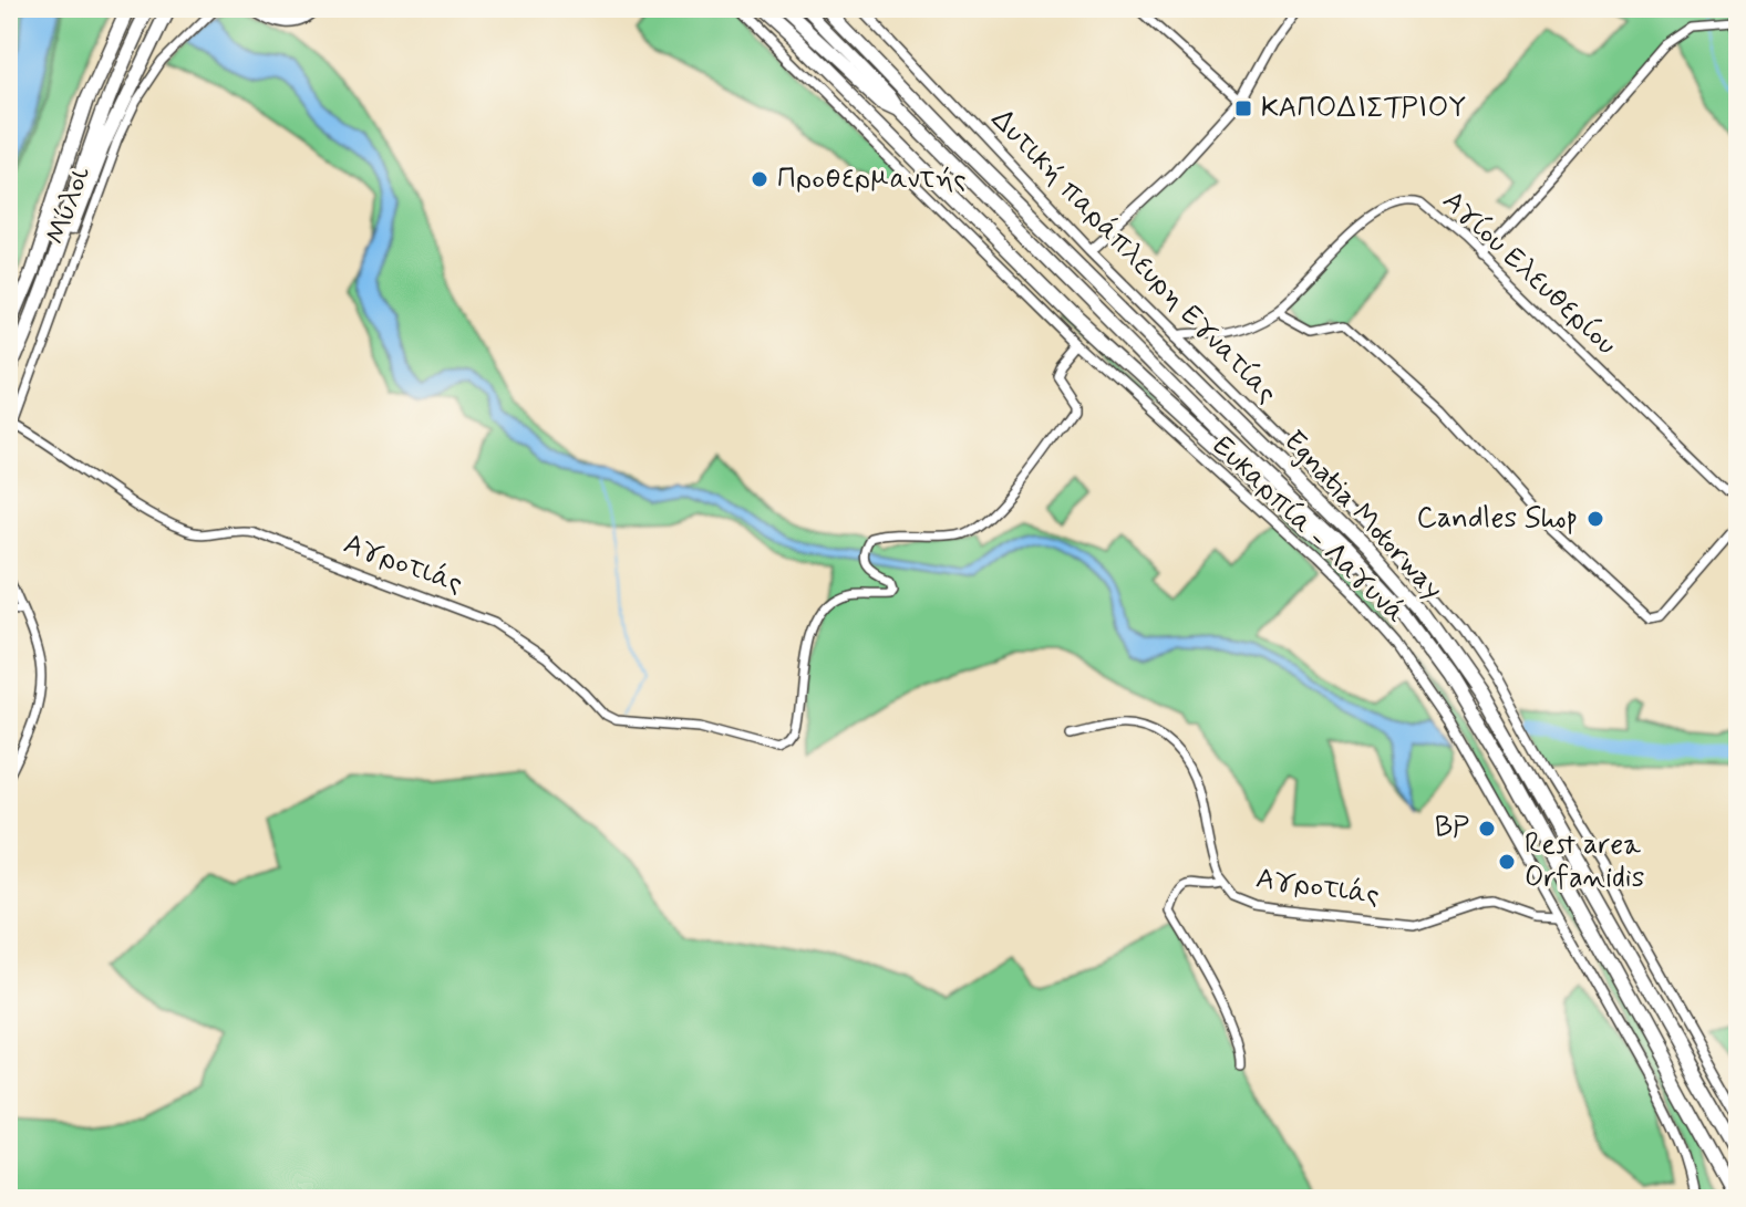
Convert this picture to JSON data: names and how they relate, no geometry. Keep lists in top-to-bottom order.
{
  "streets": {
    "highway": ["Egnatia Motorway"],
    "street": [
      "Μύλοι",
      "Δυτική παράπλευρη Εγνατίας",
      "Αγίου Ελευθερίου",
      "Ευκαρπία - Λαγυνά",
      "Αγροτιάς"
    ]
  },
  "crossings": [
    ["Μύλοι", "Αγροτιάς"],
    ["Δυτική παράπλευρη Εγνατίας", "Αγίου Ελευθερίου"],
    ["Ευκαρπία - Λαγυνά", "Αγροτιάς"]
  ],
  "places": {
    "transit": ["ΚΑΠΟΔΙΣΤΡΙΟΥ"],
    "other": [
      "Προθερμαντής",
      "Candles Shop",
      "BP",
      "Rest area Orfanidis"
    ]
  }
}
